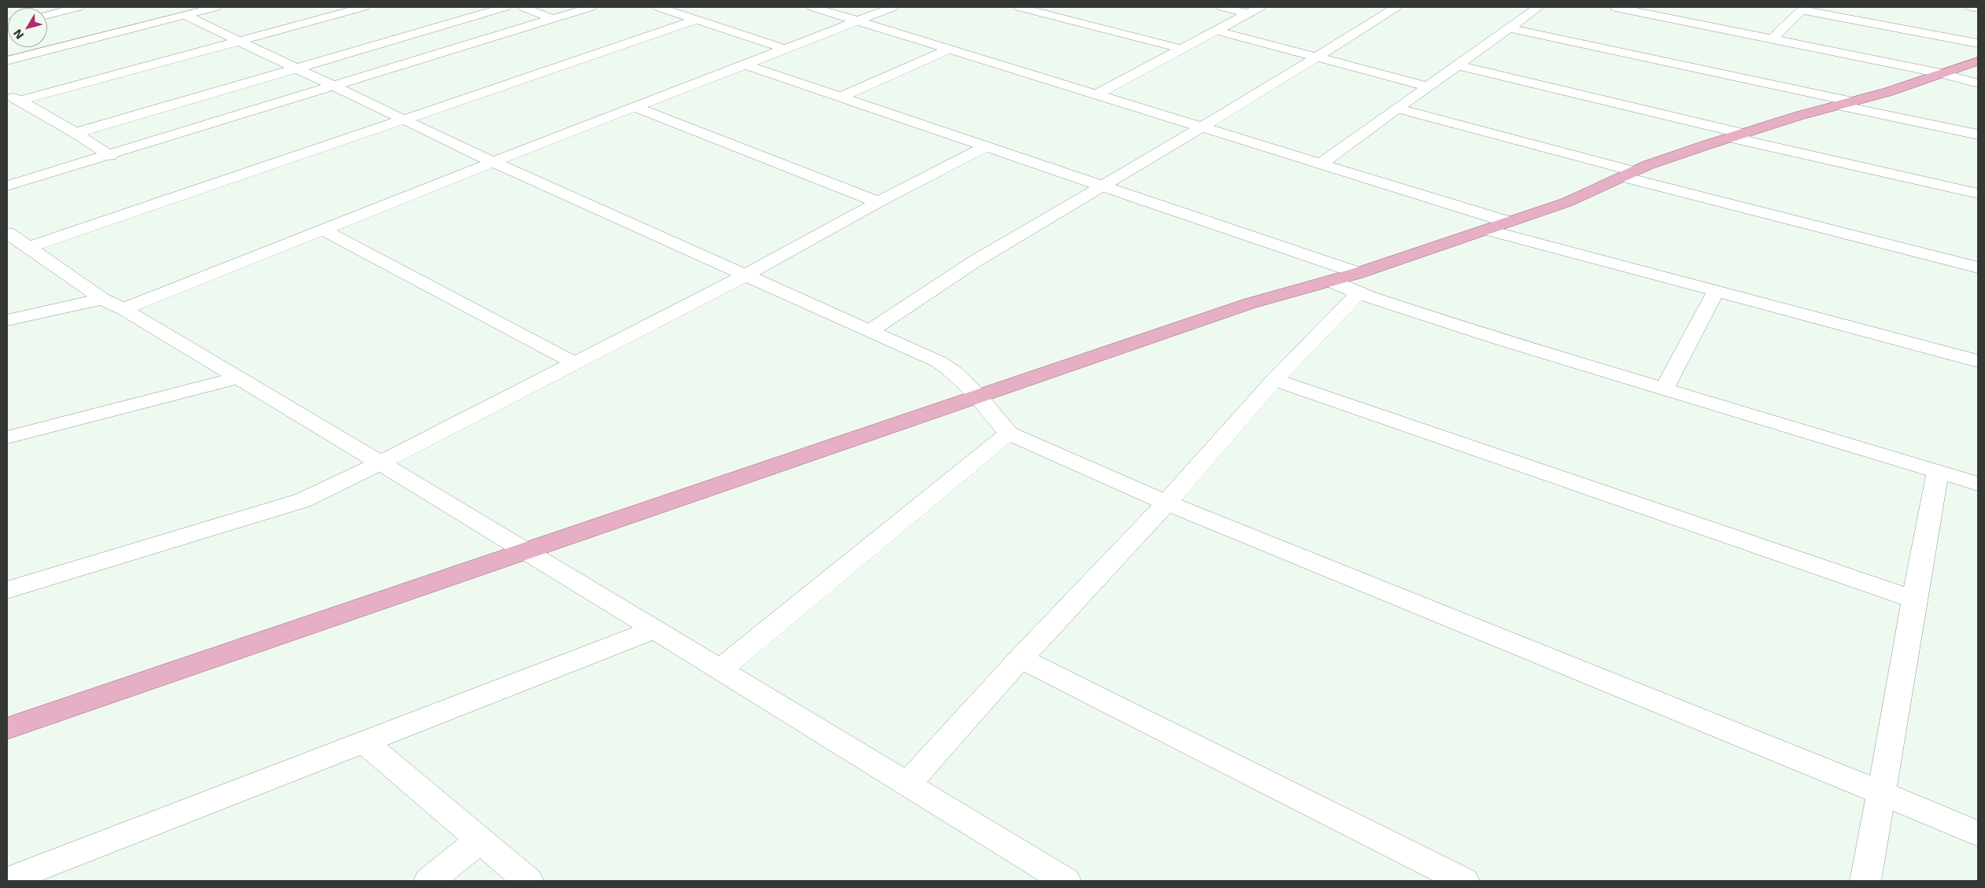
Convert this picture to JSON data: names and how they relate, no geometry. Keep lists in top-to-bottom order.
{
  "north": "bottom left"
}
